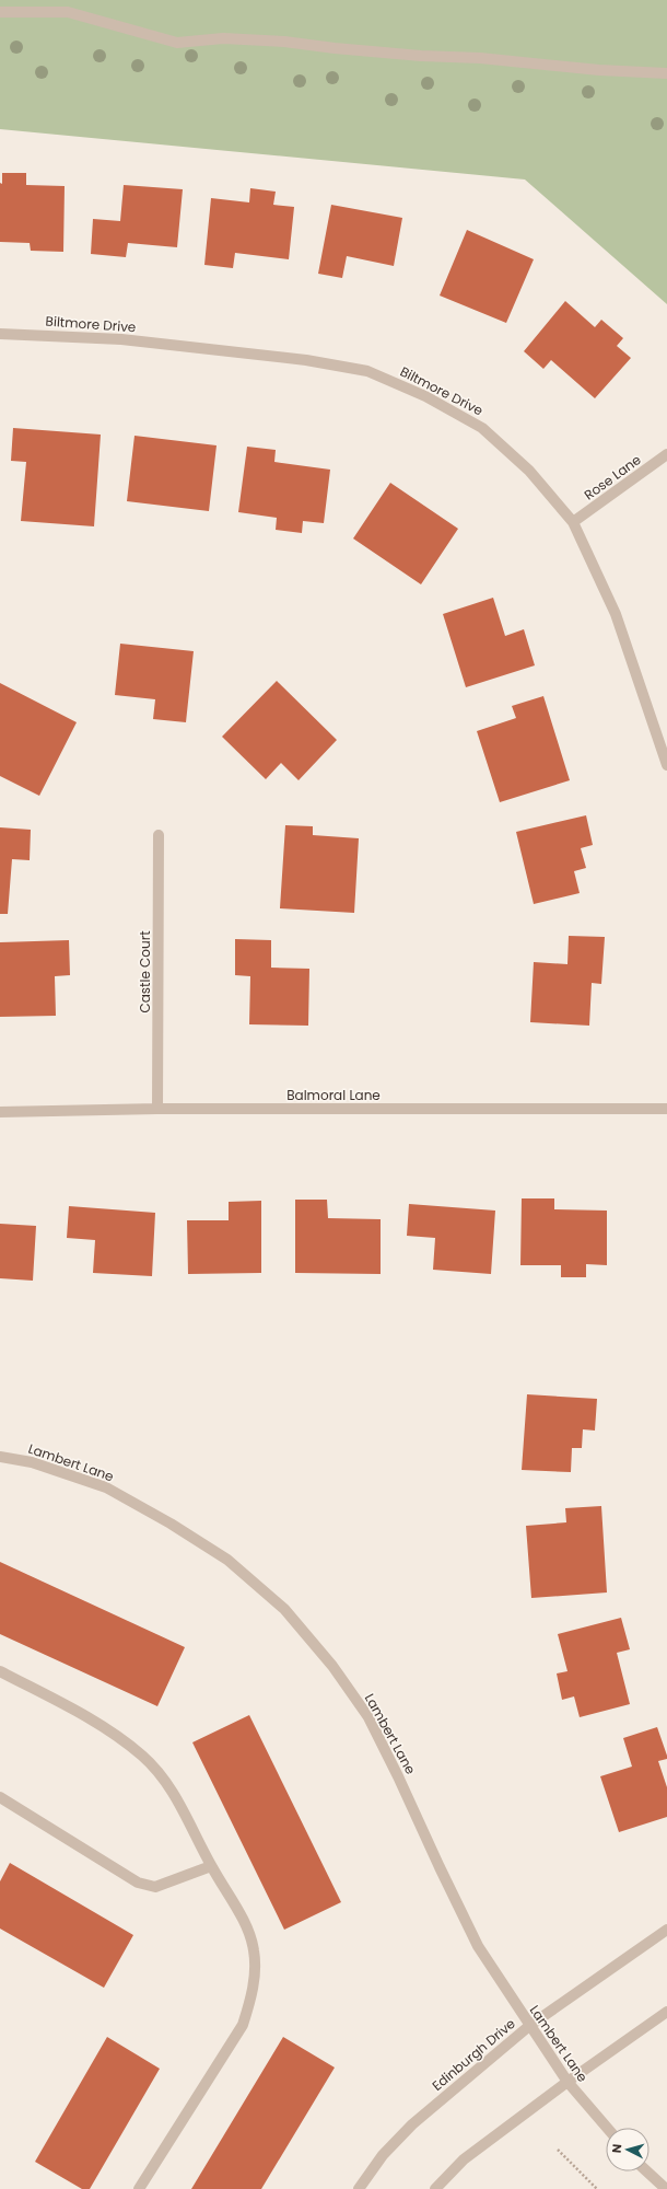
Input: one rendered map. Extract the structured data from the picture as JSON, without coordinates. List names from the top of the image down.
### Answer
{
  "streets": {
    "street": [
      "Biltmore Drive",
      "Rose Lane",
      "Castle Court",
      "Balmoral Lane",
      "Lambert Lane",
      "Edinburgh Drive"
    ]
  },
  "crossings": [
    ["Biltmore Drive", "Rose Lane"],
    ["Castle Court", "Balmoral Lane"],
    ["Lambert Lane", "Edinburgh Drive"]
  ],
  "north": "left"
}
